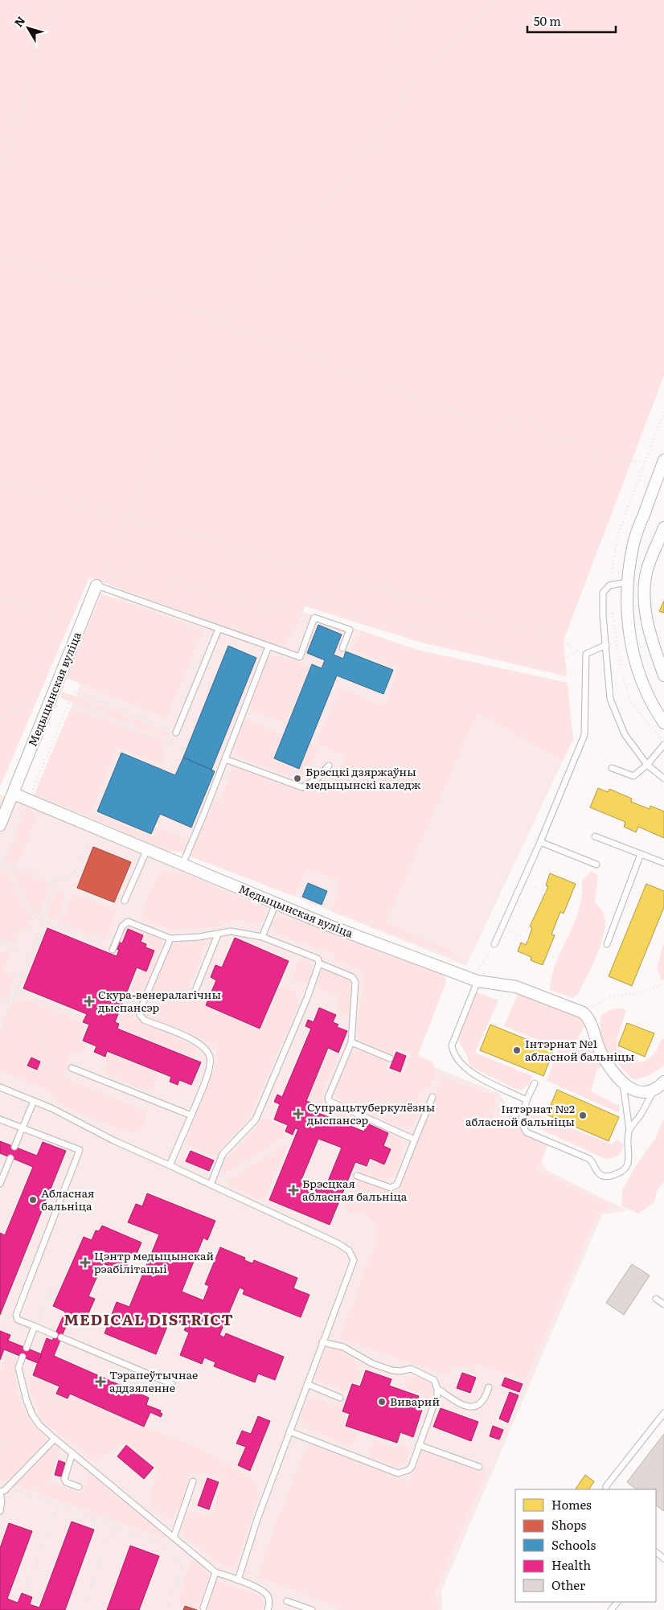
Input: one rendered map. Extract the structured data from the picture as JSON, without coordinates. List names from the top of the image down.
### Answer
{
  "streets": {
    "street": ["Медыцынская вуліца"]
  },
  "districts": ["MEDICAL DISTRICT"],
  "places": {
    "other": [
      "Брэсцкі дзяржаўны медыцынскі каледж",
      "Інтэрнат №1 абласной бальніцы",
      "Інтэрнат №2 абласной бальніцы",
      "Абласная бальніца",
      "Виварий"
    ],
    "health": [
      "Скура-венералагічны дыспансэр",
      "Супрацьтуберкулёзны дыспансэр",
      "Брэсцкая абласная бальніца",
      "Цэнтр медыцынскай рэабілітацыі",
      "Тэрапеўтычнае аддзяленне"
    ]
  },
  "legend": [
    "Homes",
    "Shops",
    "Schools",
    "Health",
    "Other"
  ],
  "scale_bar": "50 m",
  "north": "top left"
}
